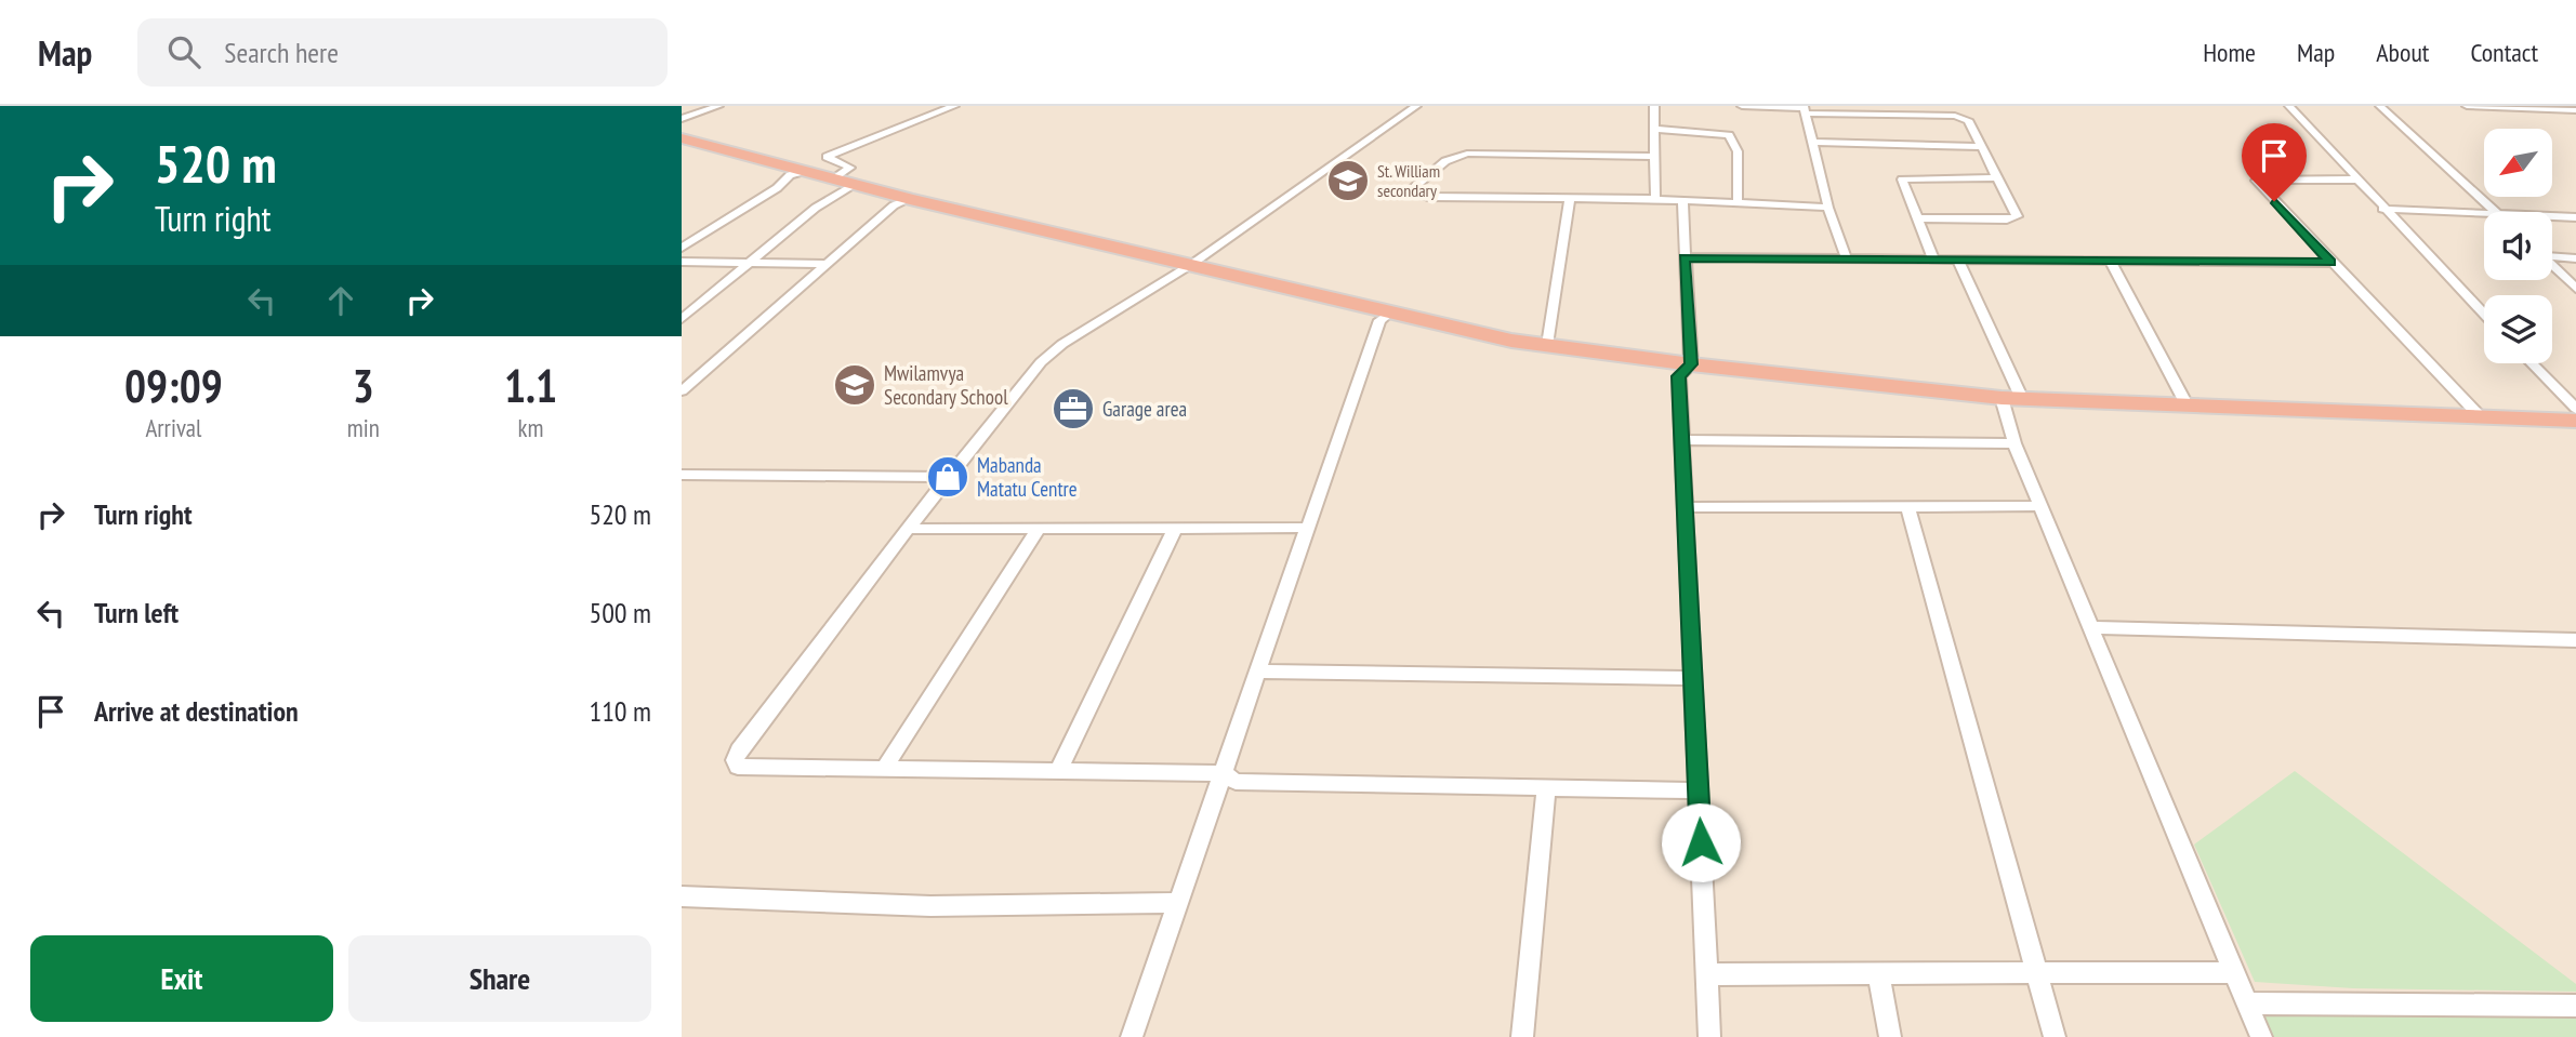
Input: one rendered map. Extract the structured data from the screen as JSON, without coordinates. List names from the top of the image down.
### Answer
{
  "places": {
    "school or university": ["St. William secondary", "Mwilamvya Secondary School"],
    "office": ["Garage area"],
    "shop": ["Mabanda Matatu Centre"]
  },
  "north": "bottom left",
  "page": {
    "header": "Map",
    "search": "Search here",
    "nav": [
      "Home",
      "Map",
      "About",
      "Contact"
    ],
    "turn": ["520 m", "Turn right"],
    "eta": [
      "09:09",
      "Arrival",
      "3",
      "min",
      "1.1",
      "km"
    ],
    "list": [
      {
        "name": "Turn right",
        "value": "520 m"
      },
      {
        "name": "Turn left",
        "value": "500 m"
      },
      {
        "name": "Arrive at destination",
        "value": "110 m"
      }
    ],
    "buttons": ["Exit", "Share"]
  }
}
